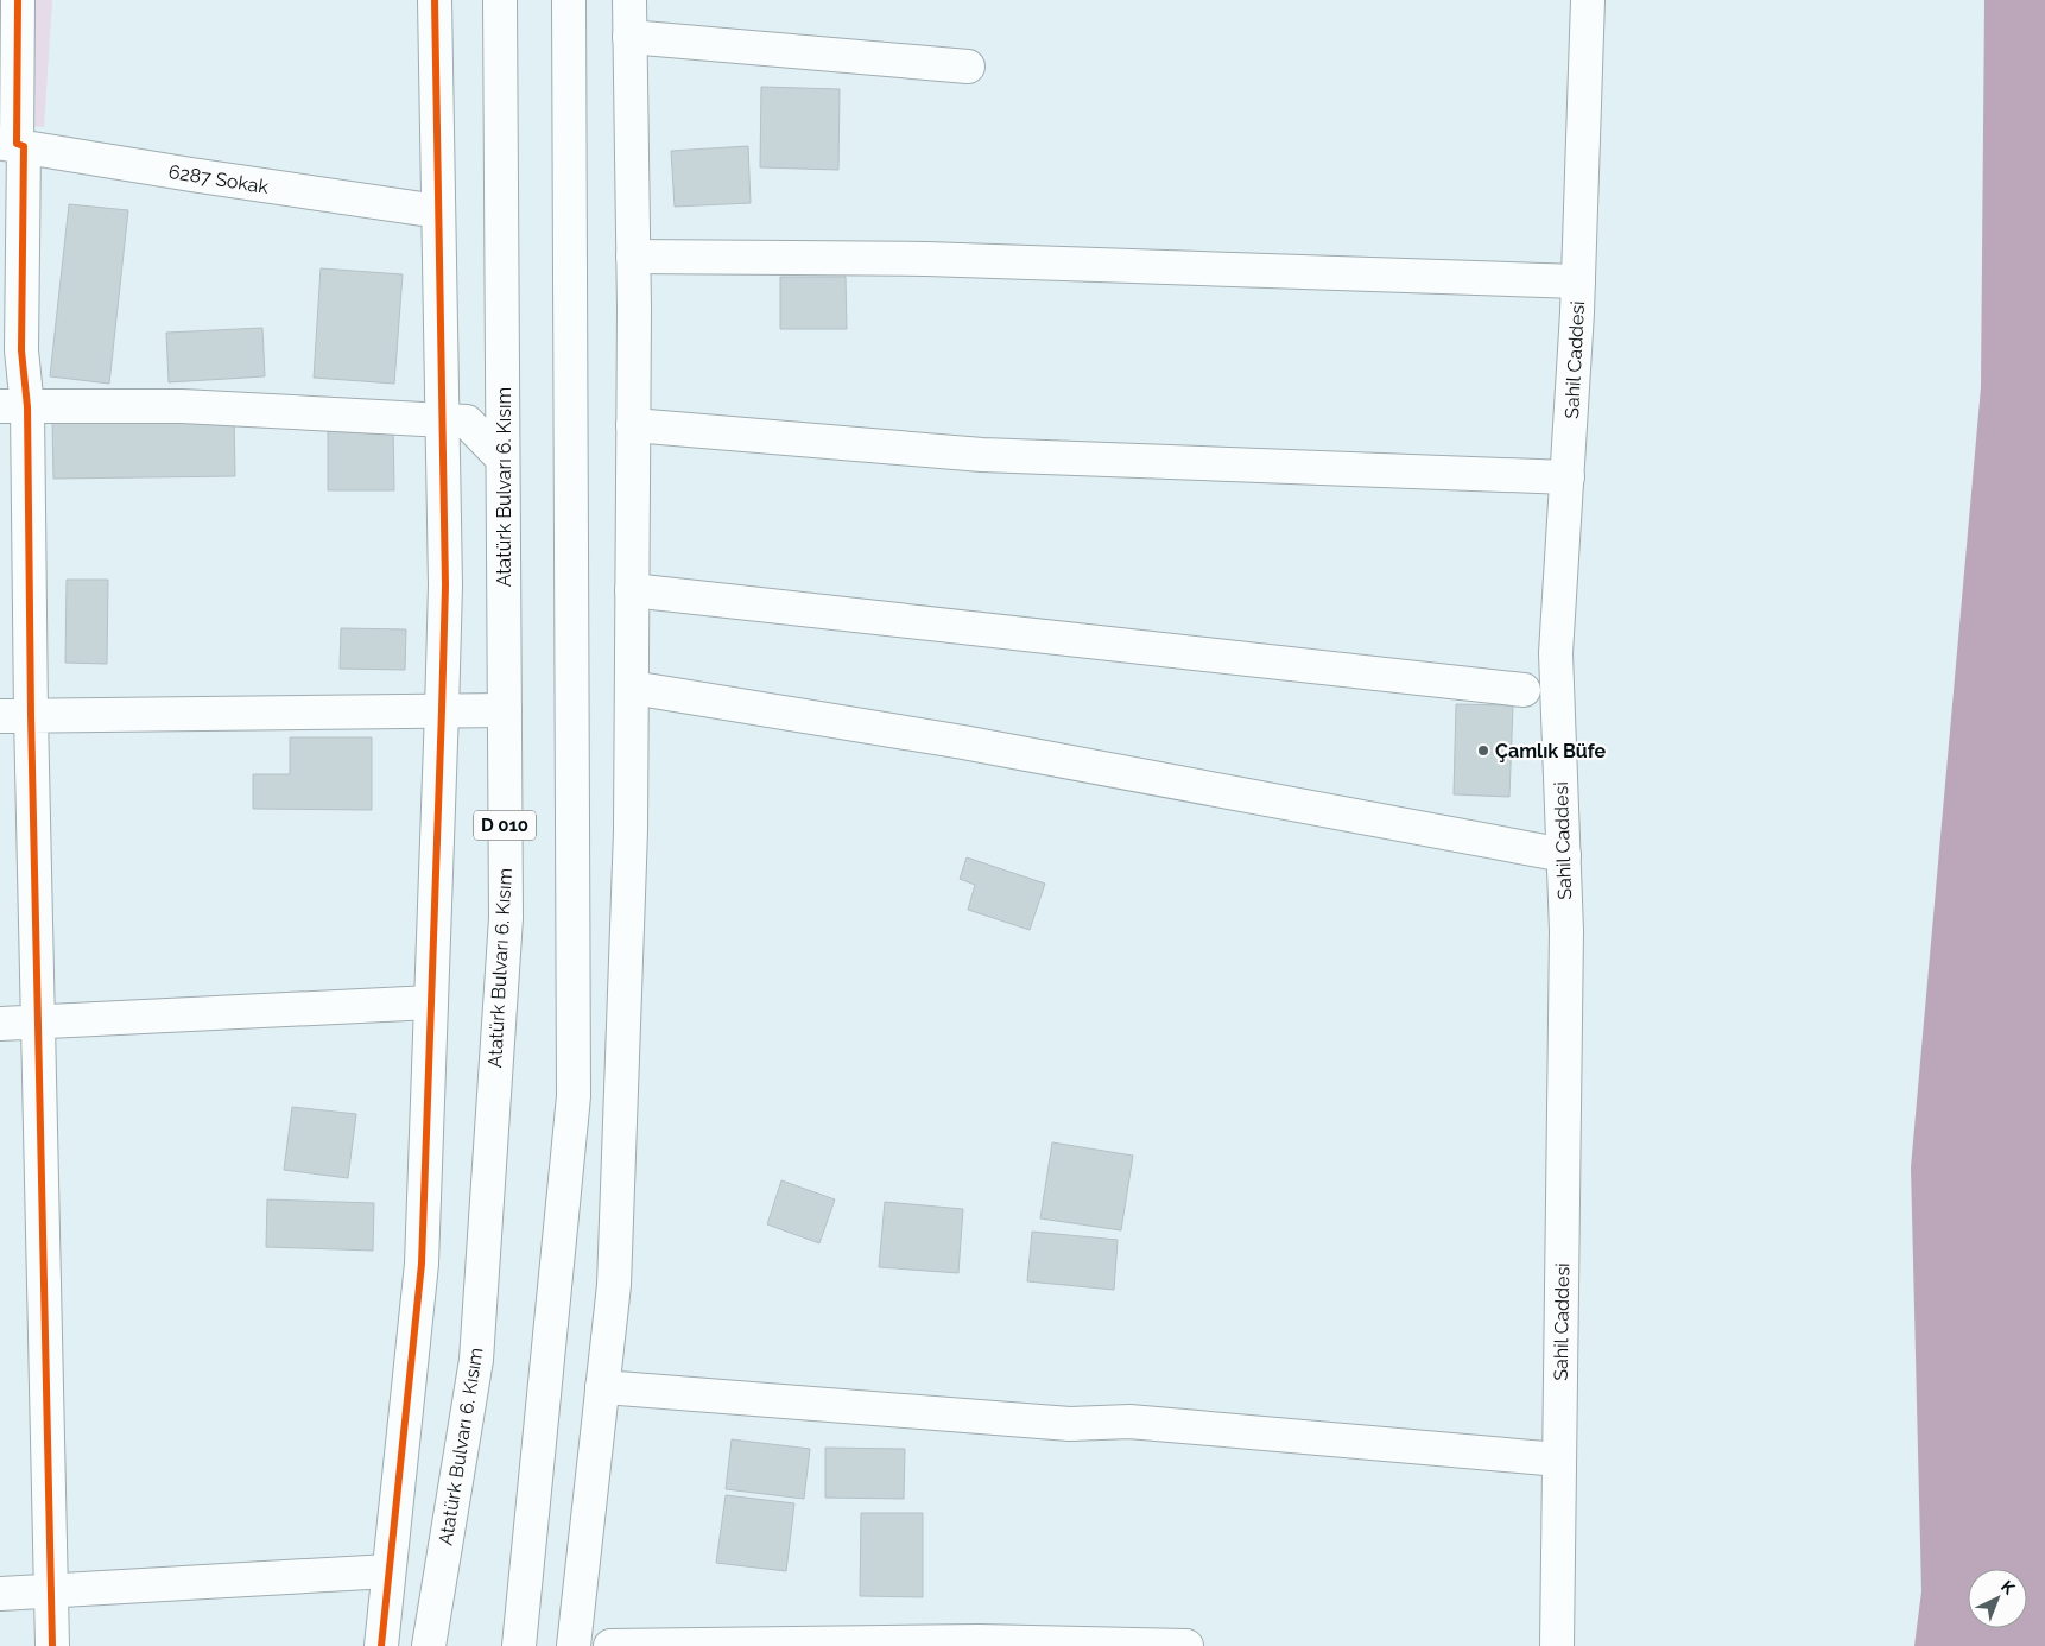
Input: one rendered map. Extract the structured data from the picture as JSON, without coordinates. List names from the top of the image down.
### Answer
{
  "streets": {
    "main road": [
      "6287 Sokak",
      "Sahil Caddesi",
      "Atatürk Bulvarı 6. Kısım",
      "D 010"
    ]
  },
  "places": ["Çamlık Büfe"],
  "north": "top right"
}
